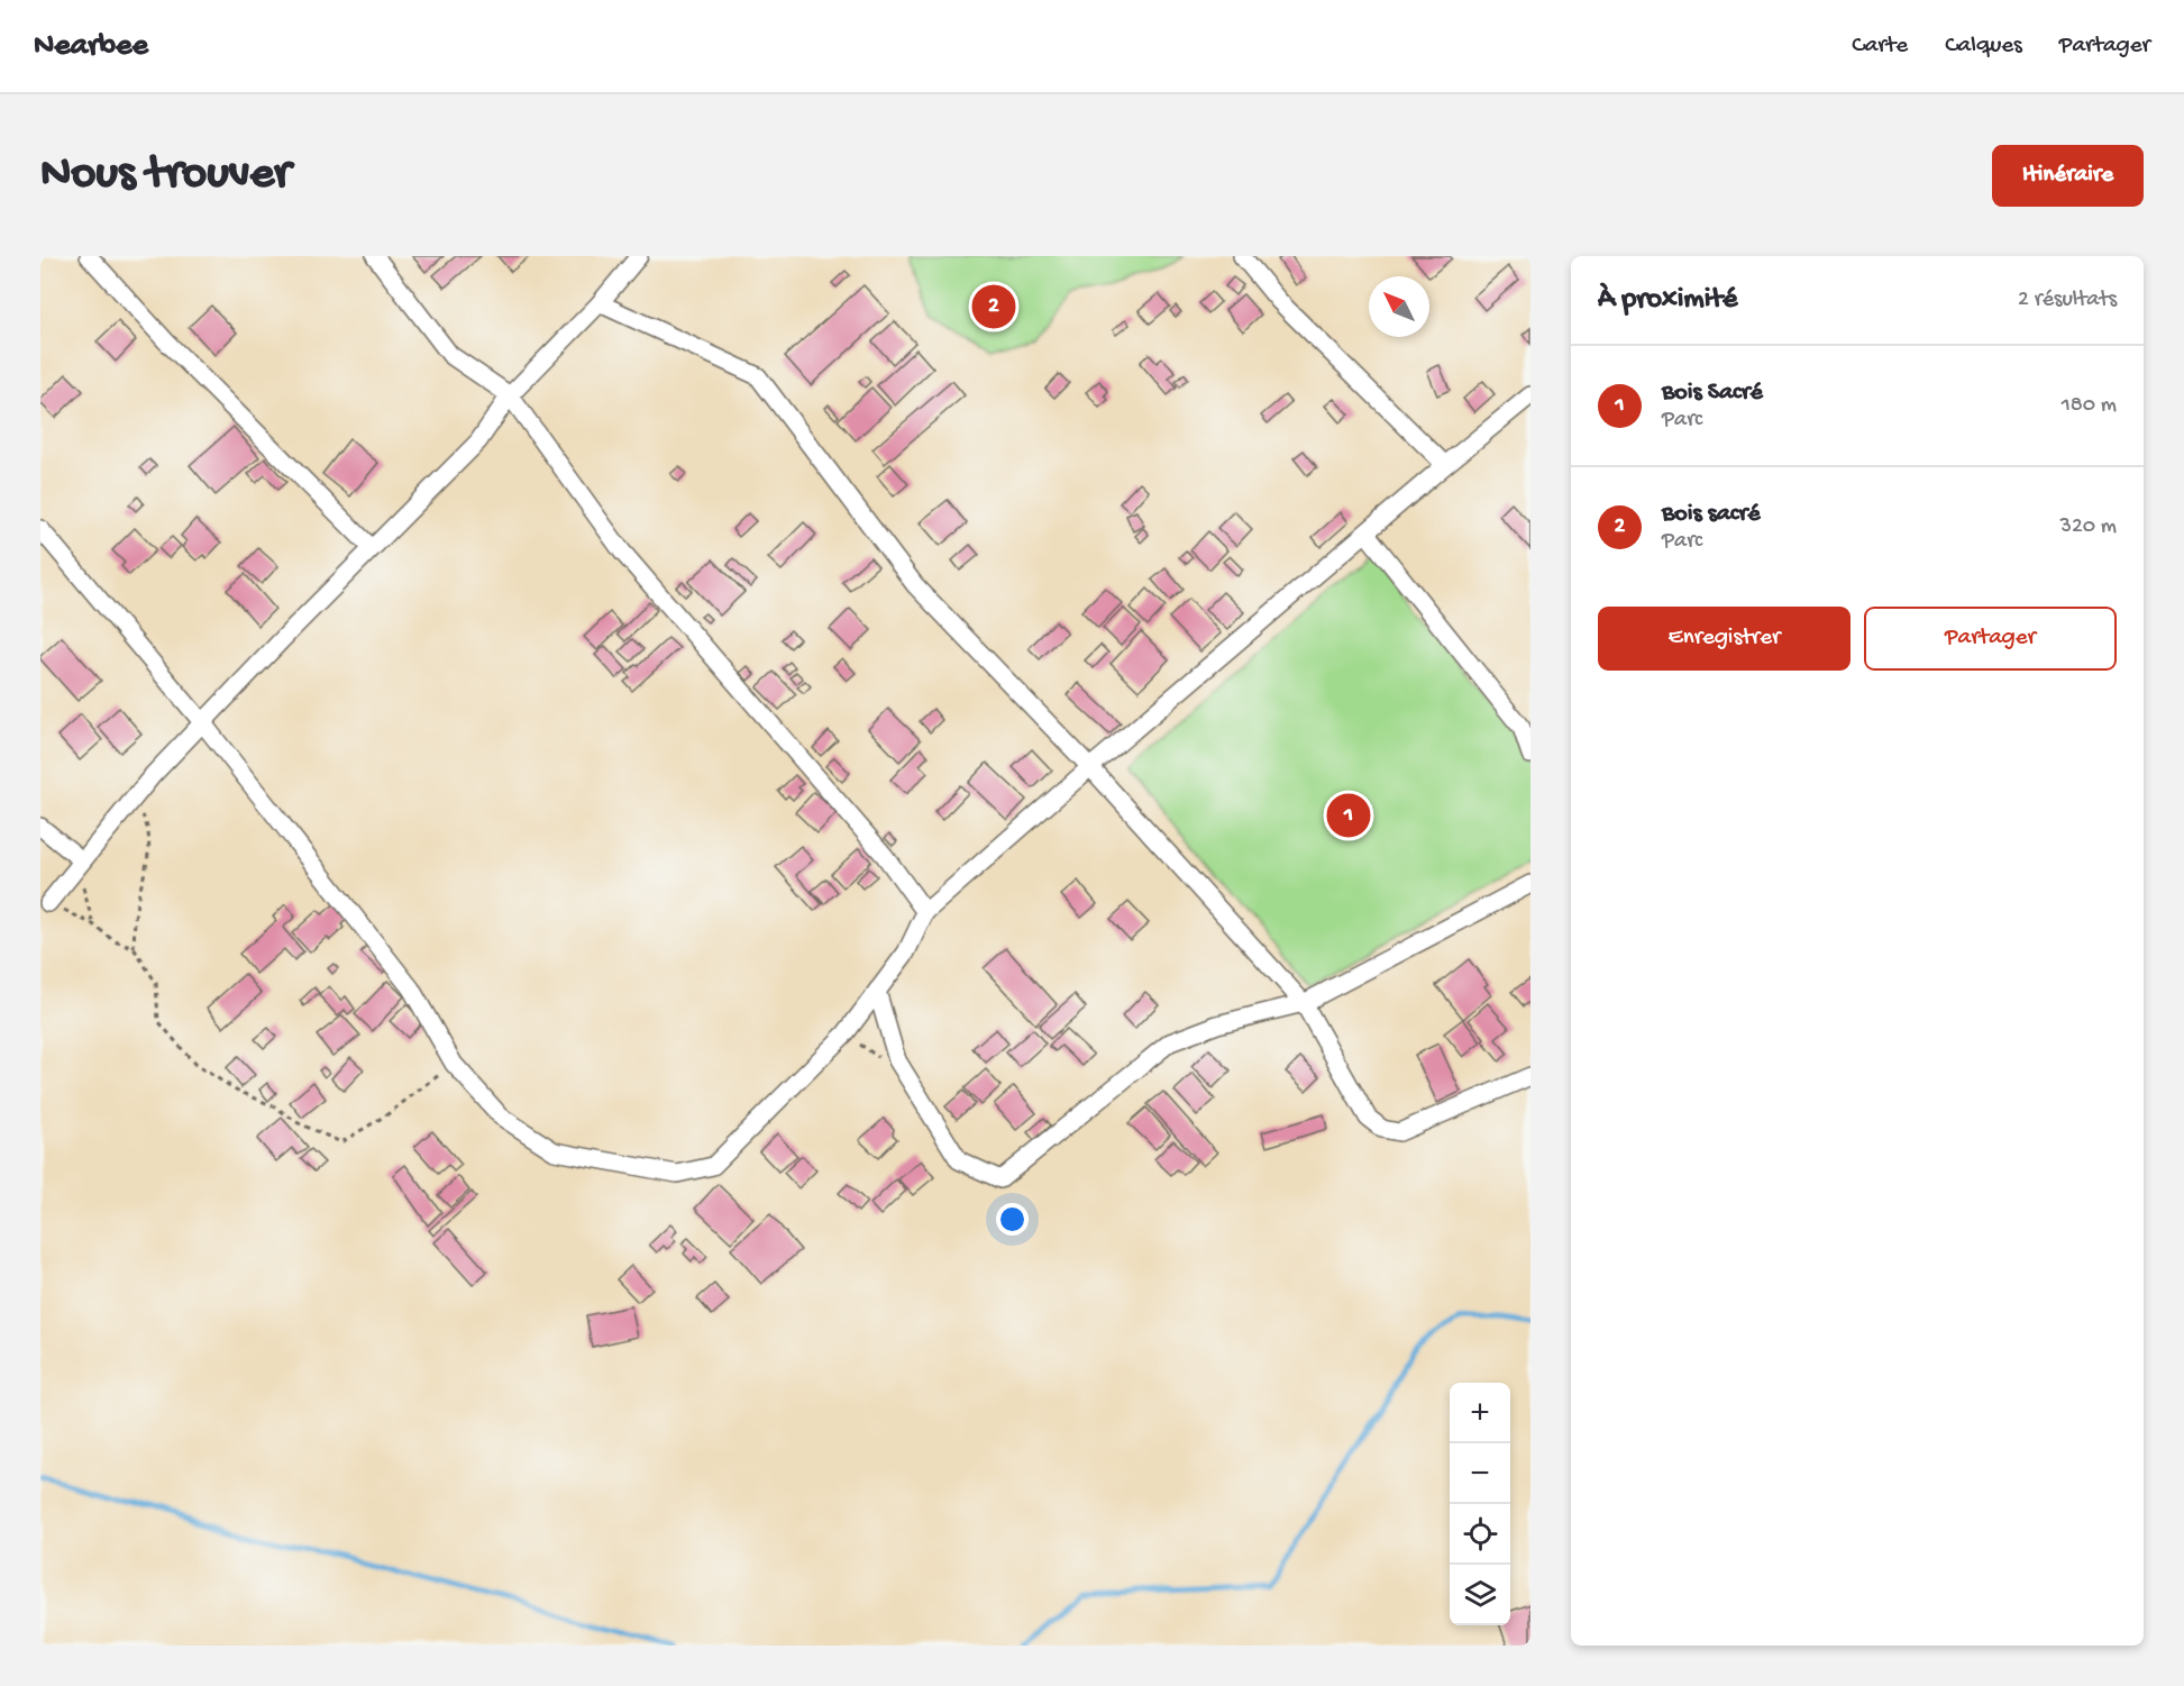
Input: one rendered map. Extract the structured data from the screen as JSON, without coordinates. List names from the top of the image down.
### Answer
{
  "north": "top left",
  "page": {
    "header": "Nearbee",
    "nav": ["Carte", "Calques", "Partager"],
    "buttons": [
      "Itinéraire",
      ["Enregistrer", "Partager"]
    ],
    "title": "Nous trouver",
    "heading": ["À proximité", "2 résultats"],
    "pins": ["2", "1"],
    "list": [
      {
        "mark": "1",
        "name": "Bois Sacré",
        "note": "Parc",
        "value": "180 m"
      },
      {
        "mark": "2",
        "name": "Bois sacré",
        "note": "Parc",
        "value": "320 m"
      }
    ],
    "map_buttons": ["+", "−"]
  }
}
